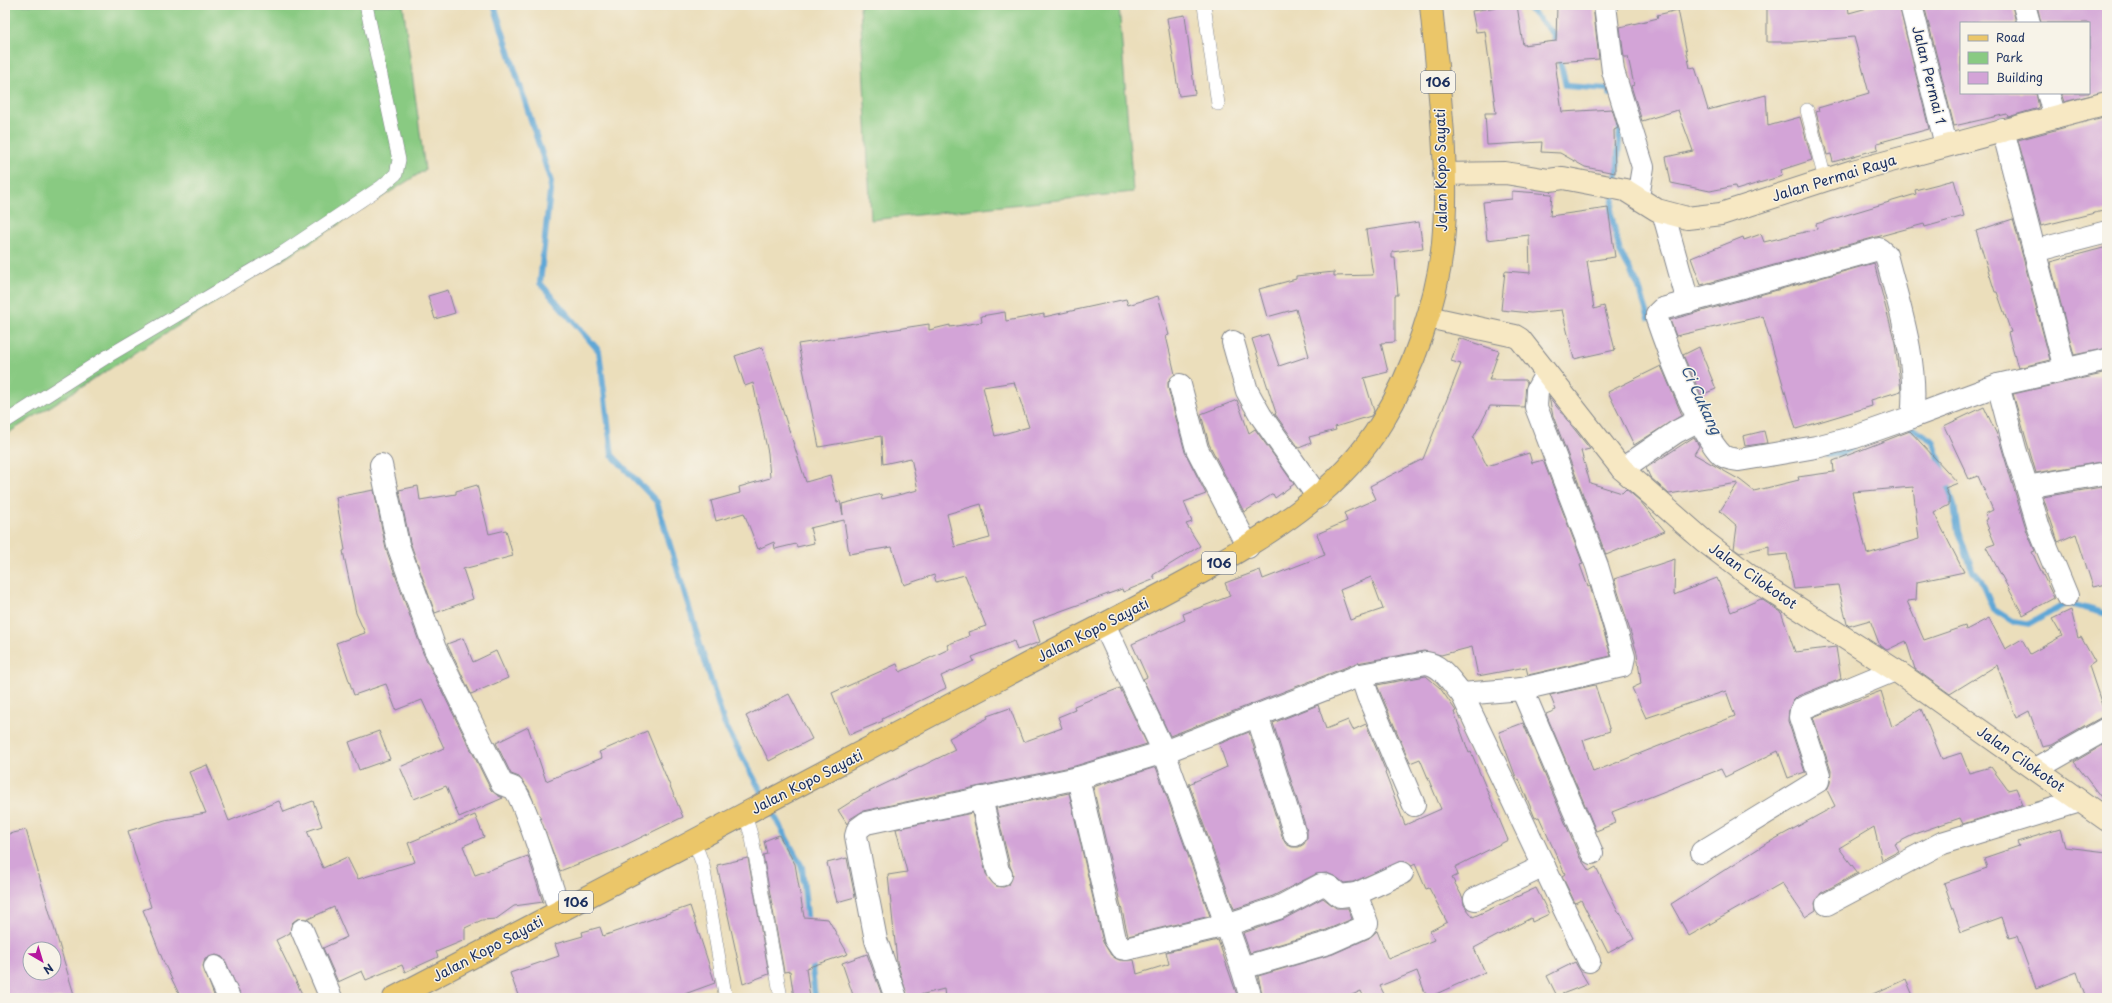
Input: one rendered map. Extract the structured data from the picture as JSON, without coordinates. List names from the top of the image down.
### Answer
{
  "streets": {
    "main road": ["106", "Jalan Kopo Sayati"],
    "street": ["Jalan Permai 1", "Jalan Permai Raya", "Jalan Cilokotot"]
  },
  "crossings": [
    ["Jalan Permai 1", "Jalan Permai Raya"],
    ["Jalan Kopo Sayati", "Jalan Permai Raya"],
    ["Jalan Kopo Sayati", "Jalan Cilokotot"]
  ],
  "water": ["Ci Cukang"],
  "legend": ["Road", "Park", "Building"],
  "north": "bottom right"
}
